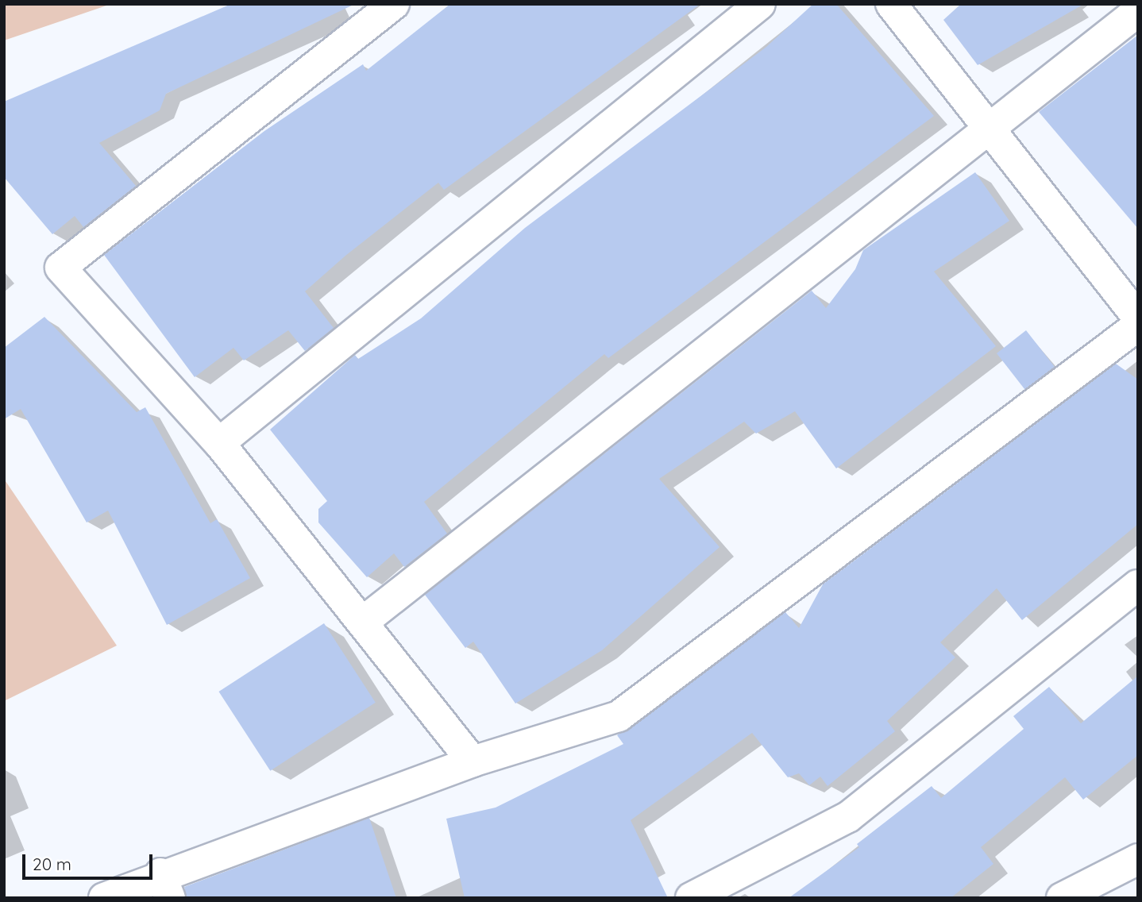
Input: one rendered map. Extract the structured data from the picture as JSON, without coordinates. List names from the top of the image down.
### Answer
{
  "scale_bar": "20 m"
}
